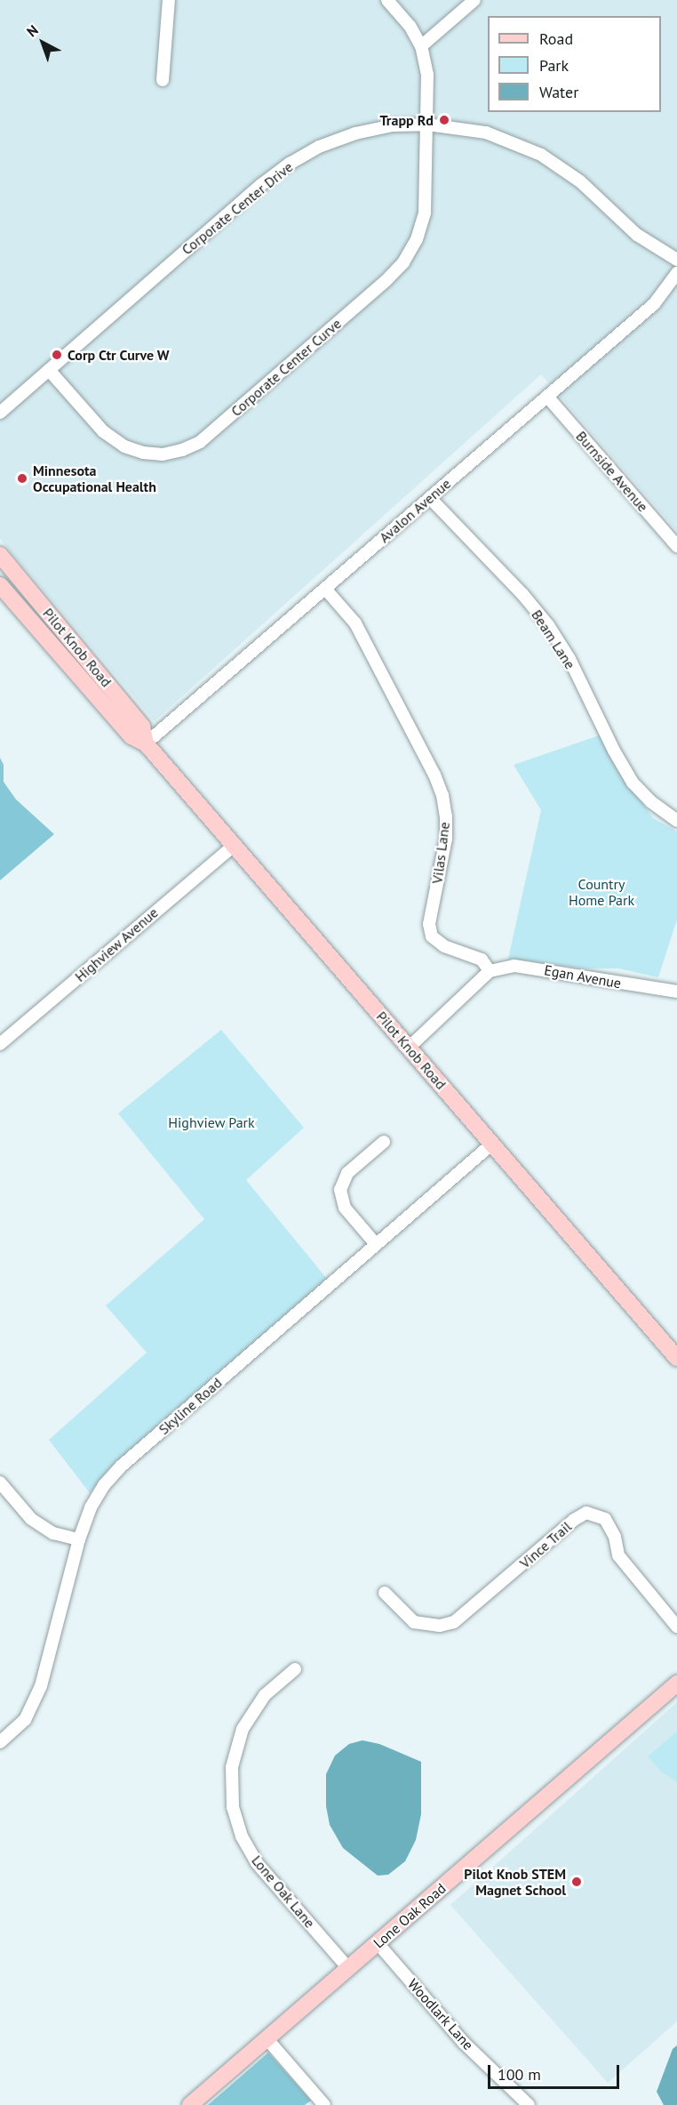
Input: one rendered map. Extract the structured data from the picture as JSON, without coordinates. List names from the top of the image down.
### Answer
{
  "streets": {
    "main road": ["Pilot Knob Road", "Lone Oak Road"],
    "street": [
      "Corporate Center Drive",
      "Corporate Center Curve",
      "Burnside Avenue",
      "Avalon Avenue",
      "Beam Lane",
      "Vilas Lane",
      "Highview Avenue",
      "Egan Avenue",
      "Skyline Road",
      "Vince Trail",
      "Lone Oak Lane",
      "Woodlark Lane"
    ]
  },
  "crossings": [
    ["Corporate Center Drive", "Corporate Center Curve"],
    ["Burnside Avenue", "Avalon Avenue"],
    ["Avalon Avenue", "Beam Lane"],
    ["Avalon Avenue", "Pilot Knob Road"],
    ["Avalon Avenue", "Vilas Lane"],
    ["Pilot Knob Road", "Highview Avenue"],
    ["Pilot Knob Road", "Skyline Road"],
    ["Vilas Lane", "Egan Avenue"],
    ["Lone Oak Lane", "Lone Oak Road"],
    ["Lone Oak Road", "Woodlark Lane"]
  ],
  "parks": ["Country Home Park", "Highview Park"],
  "places": [
    "Trapp Rd",
    "Corp Ctr Curve W",
    "Minnesota Occupational Health",
    "Pilot Knob STEM Magnet School"
  ],
  "legend": ["Road", "Park", "Water"],
  "scale_bar": "100 m",
  "north": "top left"
}
